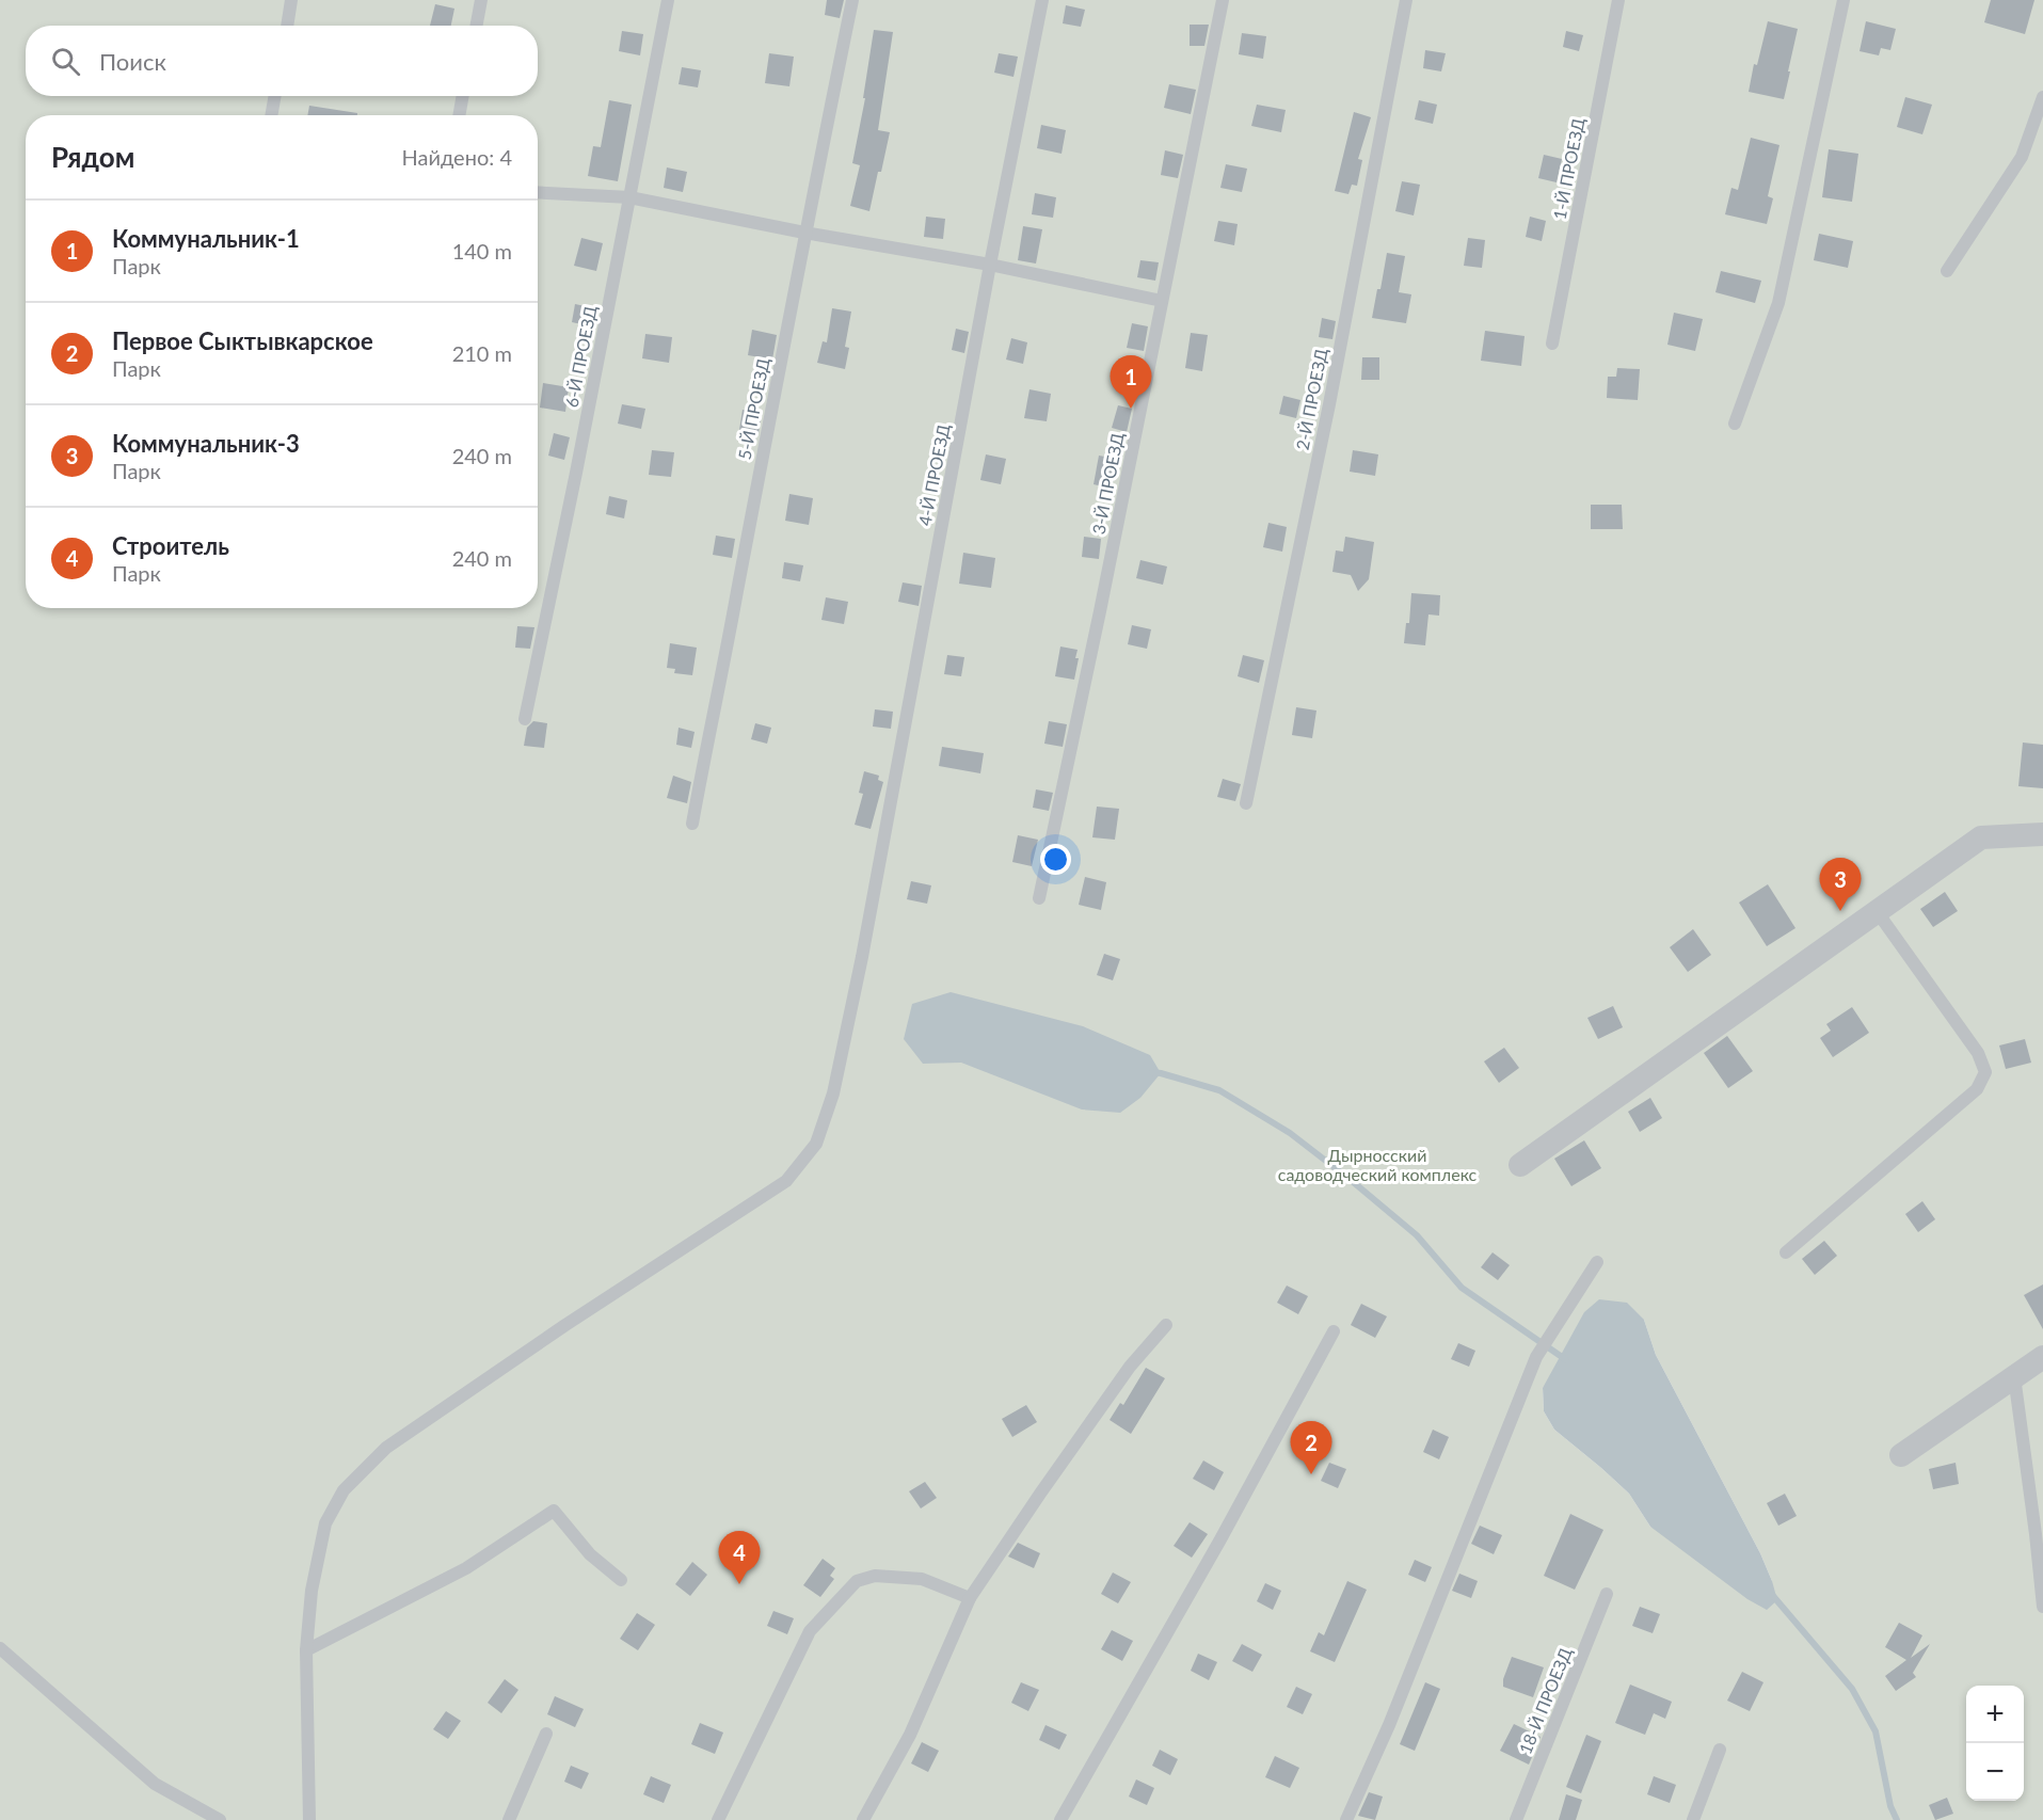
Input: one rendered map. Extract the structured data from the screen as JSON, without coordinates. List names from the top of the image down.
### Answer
{
  "streets": {
    "lane": [
      "1-Й ПРОЕЗД",
      "6-Й ПРОЕЗД",
      "2-Й ПРОЕЗД",
      "5-Й ПРОЕЗД",
      "4-Й ПРОЕЗД",
      "3-Й ПРОЕЗД",
      "18-Й ПРОЕЗД"
    ]
  },
  "parks": ["Дырносский садоводческий комплекс"],
  "page": {
    "search": "Поиск",
    "heading": ["Рядом", "Найдено: 4"],
    "list": [
      {
        "mark": "1",
        "name": "Коммунальник-1",
        "note": "Парк",
        "value": "140 m"
      },
      {
        "mark": "2",
        "name": "Первое Сыктывкарское",
        "note": "Парк",
        "value": "210 m"
      },
      {
        "mark": "3",
        "name": "Коммунальник-3",
        "note": "Парк",
        "value": "240 m"
      },
      {
        "mark": "4",
        "name": "Строитель",
        "note": "Парк",
        "value": "240 m"
      }
    ],
    "pins": [
      "1",
      "3",
      "2",
      "4"
    ],
    "map_buttons": ["+", "−"]
  }
}
